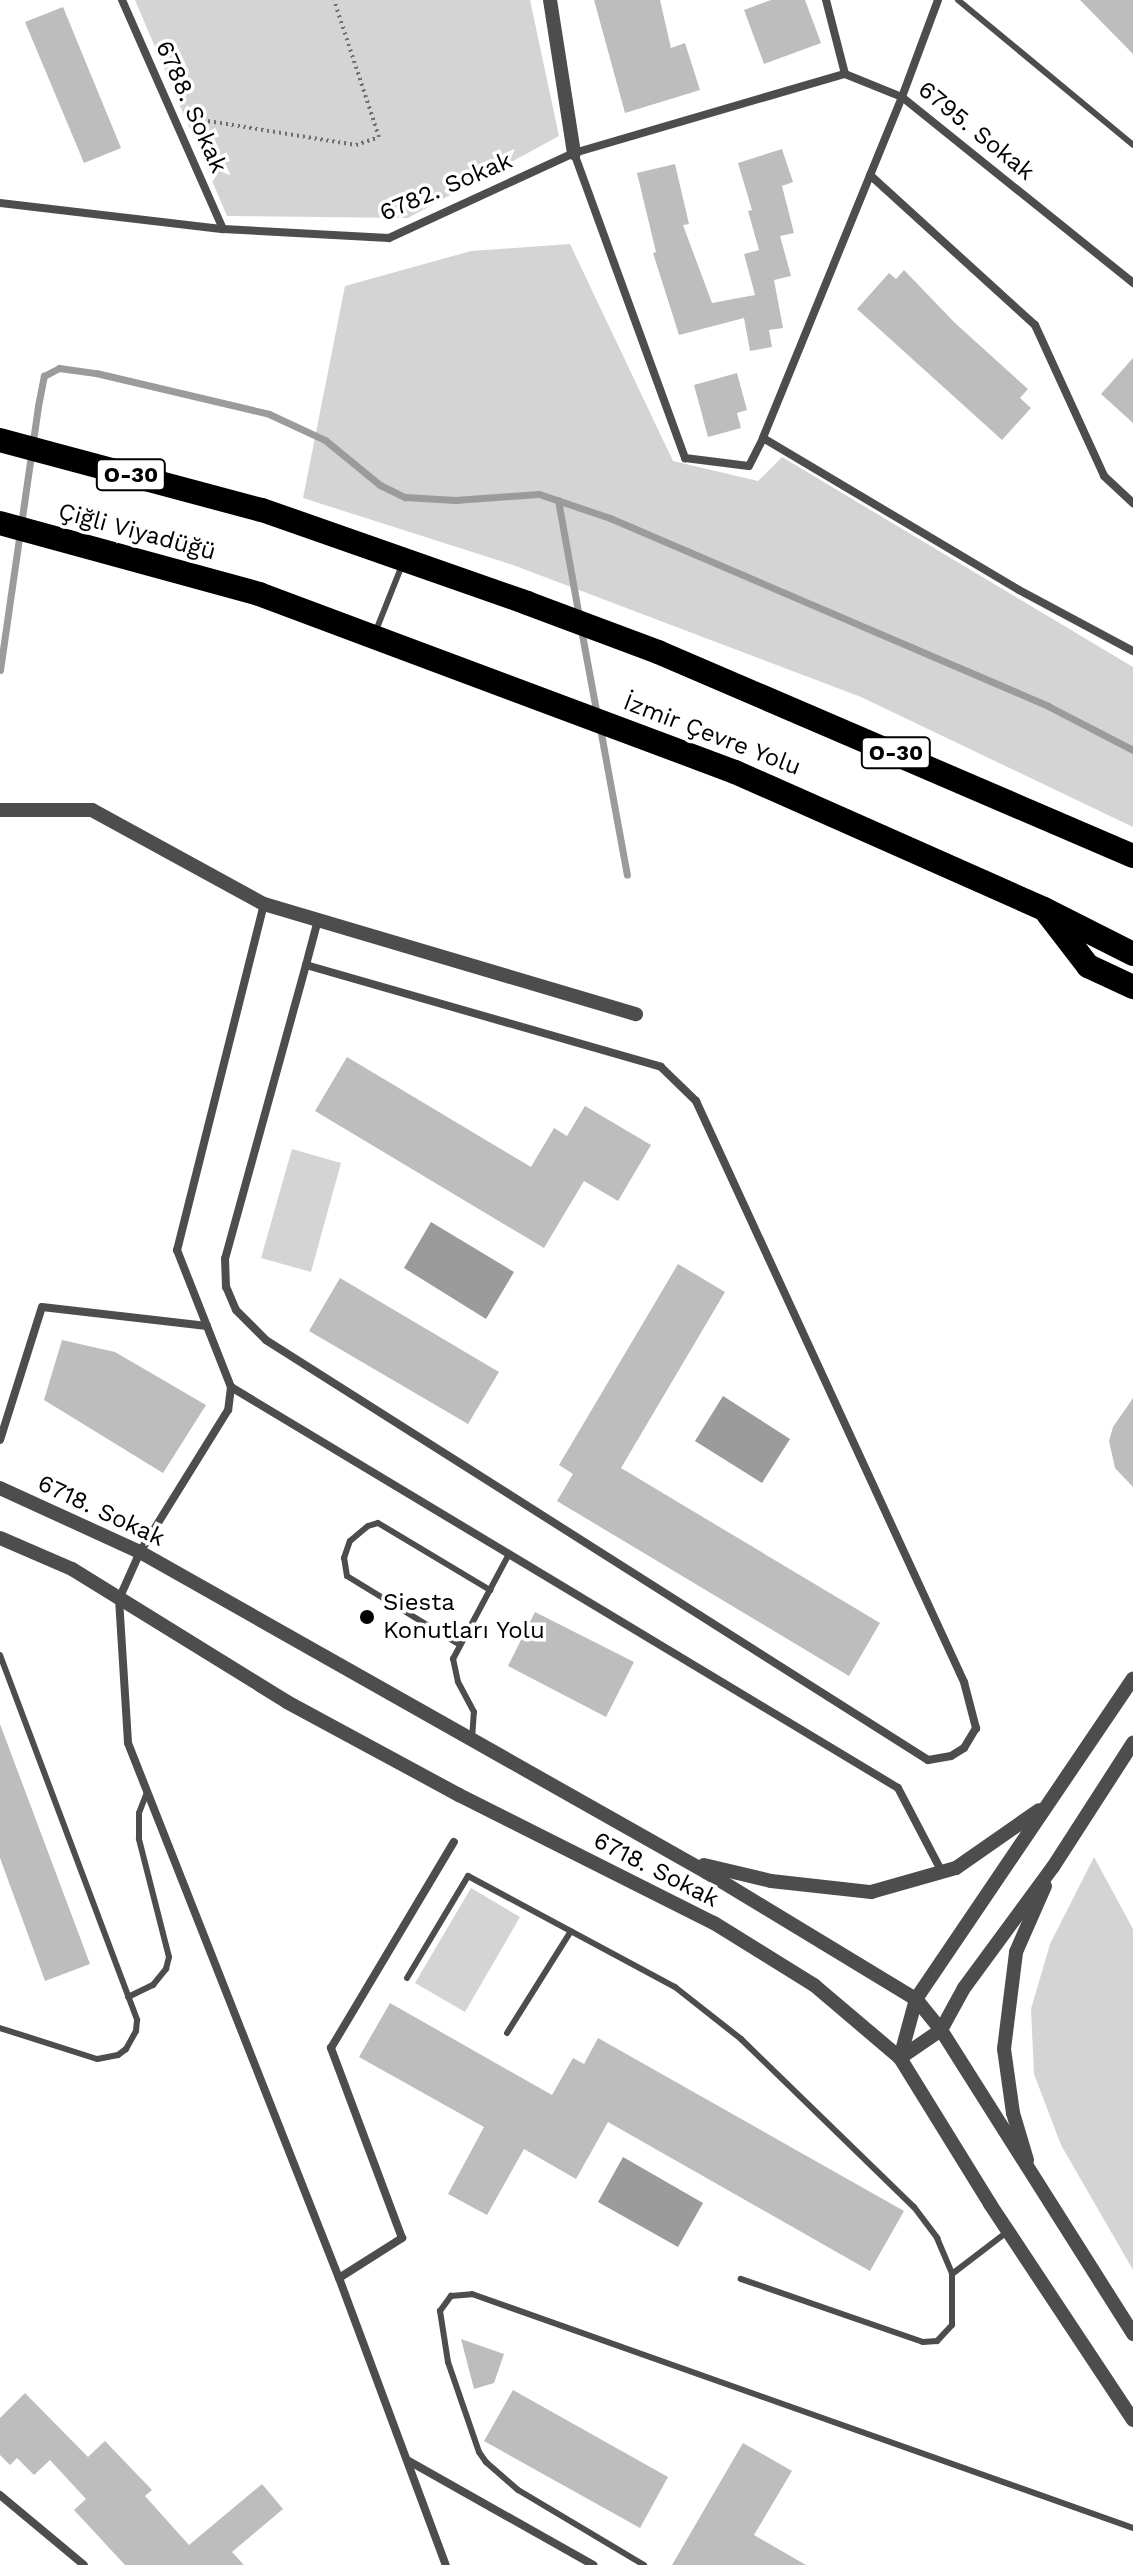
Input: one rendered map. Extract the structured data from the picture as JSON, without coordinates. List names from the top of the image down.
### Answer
{
  "streets": {
    "highway": ["O-30", "Çiğli Viyadüğü", "İzmir Çevre Yolu"],
    "street": [
      "6788. Sokak",
      "6795. Sokak",
      "6782. Sokak",
      "6718. Sokak"
    ]
  },
  "crossings": [
    ["6788. Sokak", "6782. Sokak"],
    ["6795. Sokak", "6782. Sokak"],
    ["Çiğli Viyadüğü", "İzmir Çevre Yolu"]
  ],
  "places": ["Siesta Konutları Yolu"]
}
